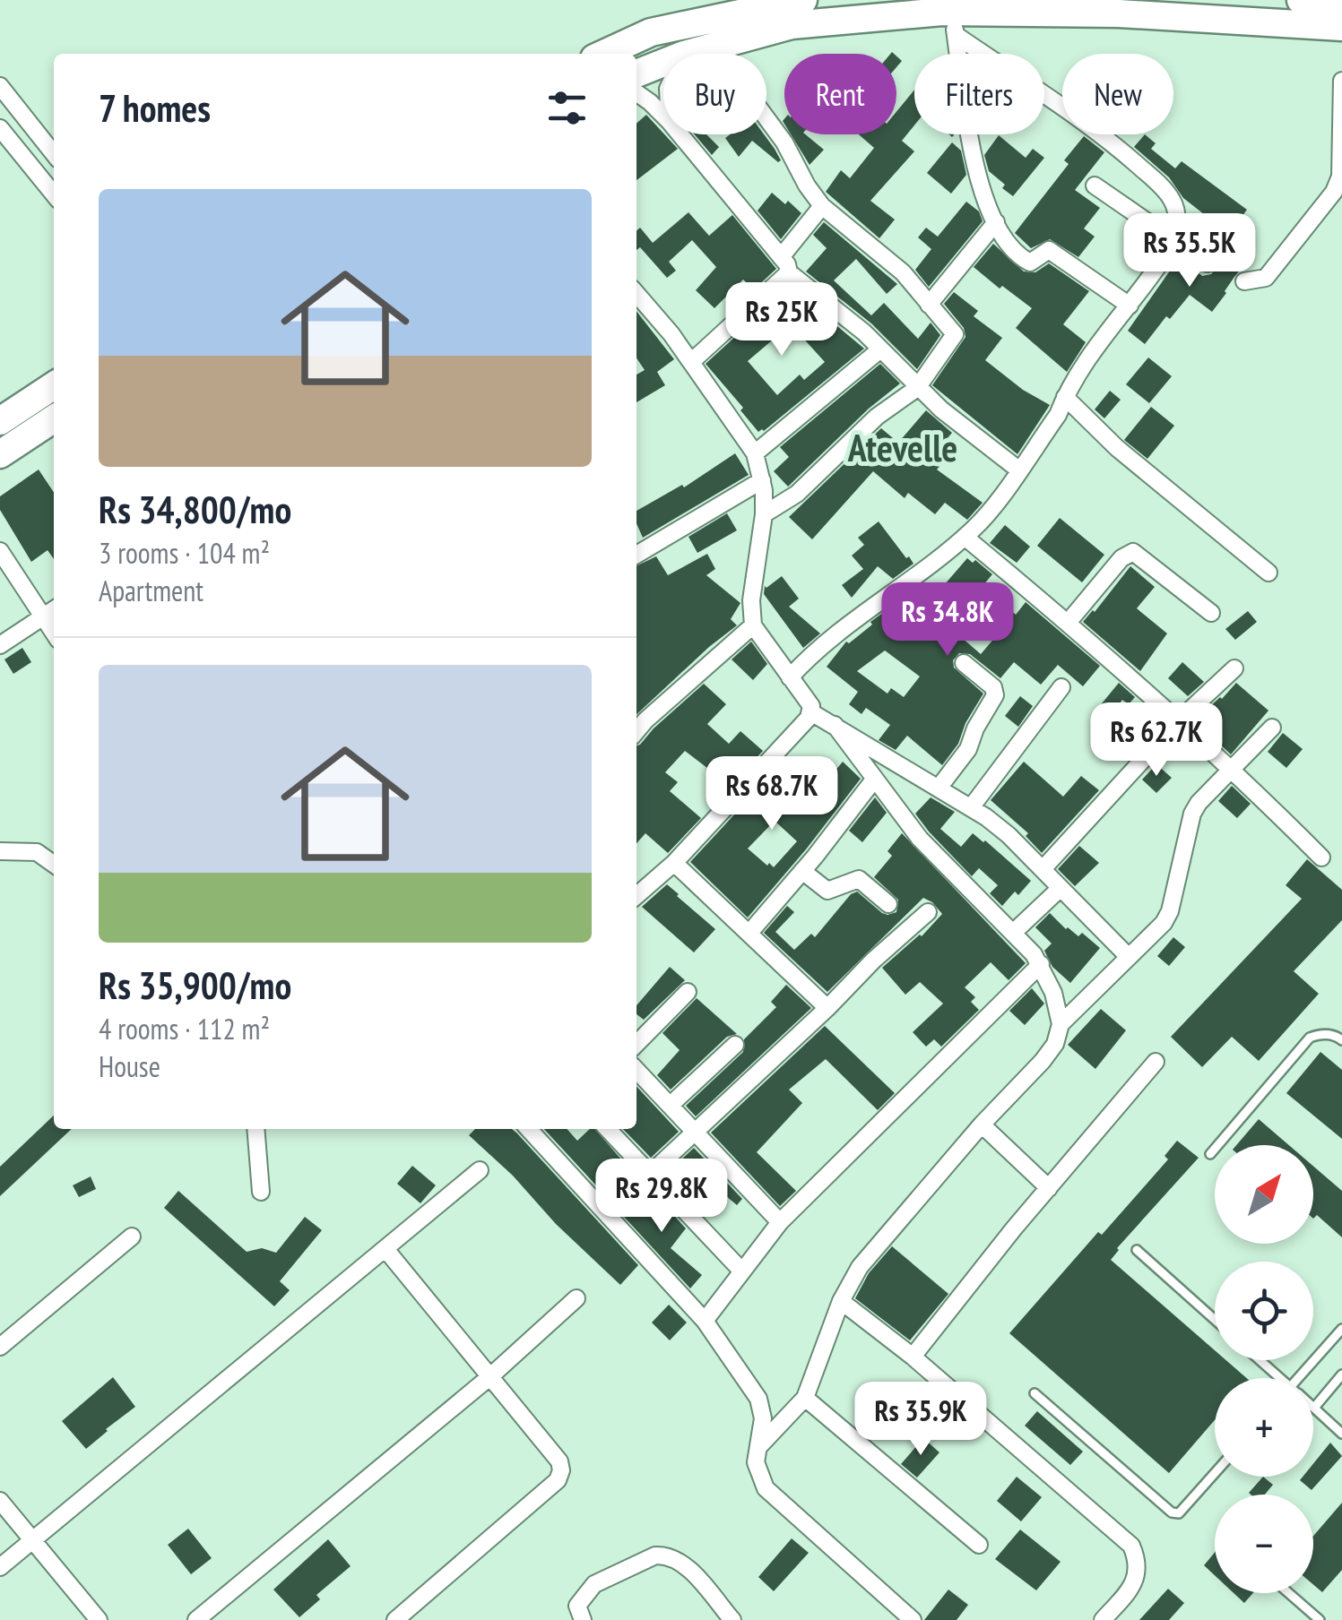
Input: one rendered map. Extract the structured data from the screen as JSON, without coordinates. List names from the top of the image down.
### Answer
{
  "districts": ["Atevelle"],
  "north": "top right",
  "page": {
    "chip": [
      "Buy",
      "Rent",
      "Filters",
      "New"
    ],
    "heading": "7 homes",
    "list": [
      {
        "name": "Rs 34,800/mo",
        "note": "3 rooms · 104 m² · Apartment"
      },
      {
        "name": "Rs 35,900/mo",
        "note": "4 rooms · 112 m² · House"
      }
    ],
    "price": [
      "Rs 35.5K",
      "Rs 25K",
      "Rs 34.8K",
      "Rs 62.7K",
      "Rs 68.7K",
      "Rs 29.8K",
      "Rs 35.9K"
    ],
    "map_buttons": ["+", "−"]
  }
}
